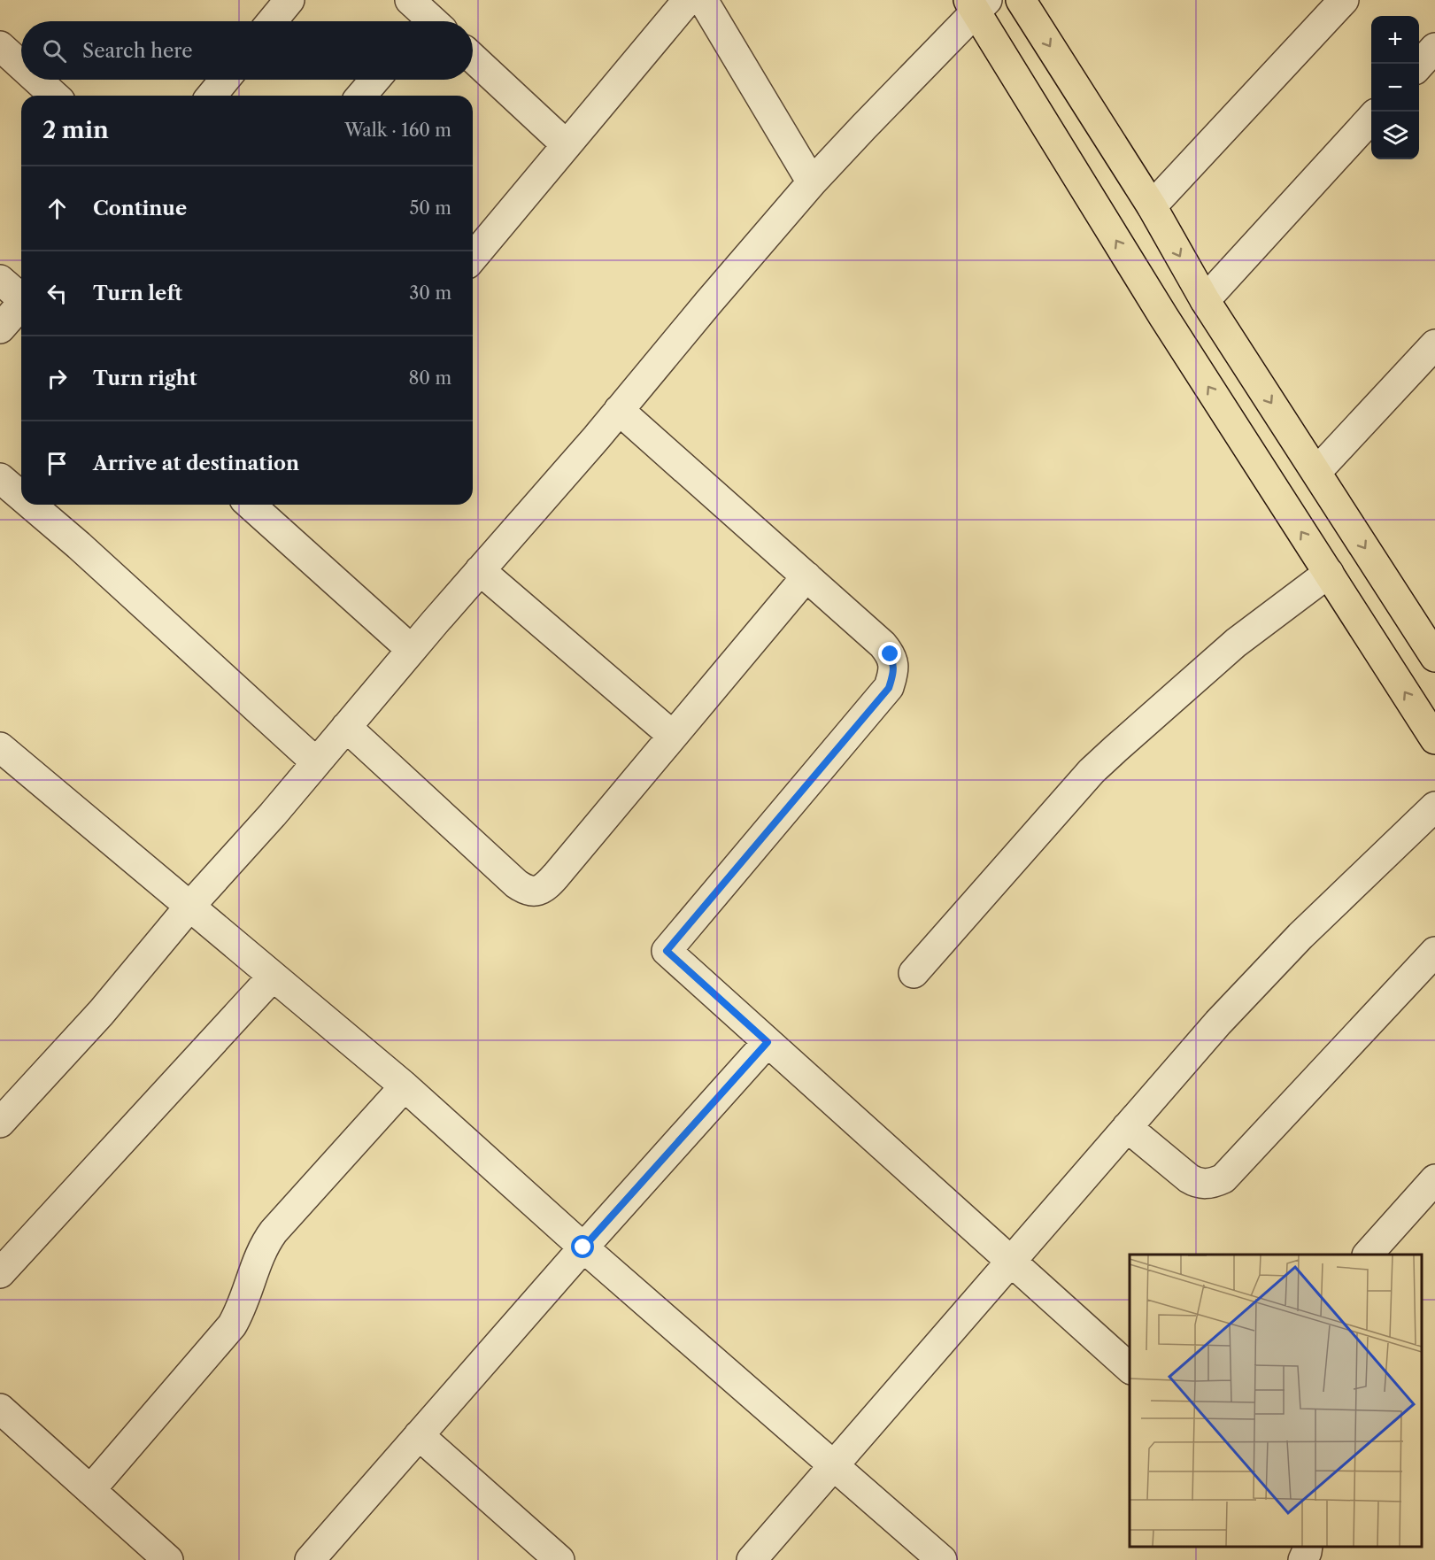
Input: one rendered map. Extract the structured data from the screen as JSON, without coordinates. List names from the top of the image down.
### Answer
{
  "page": {
    "map_buttons": ["+", "−"],
    "search": "Search here",
    "heading": ["2 min", "Walk · 160 m"],
    "list": [
      ["Continue", "50 m"],
      ["Turn left", "30 m"],
      ["Turn right", "80 m"],
      "Arrive at destination"
    ]
  }
}
